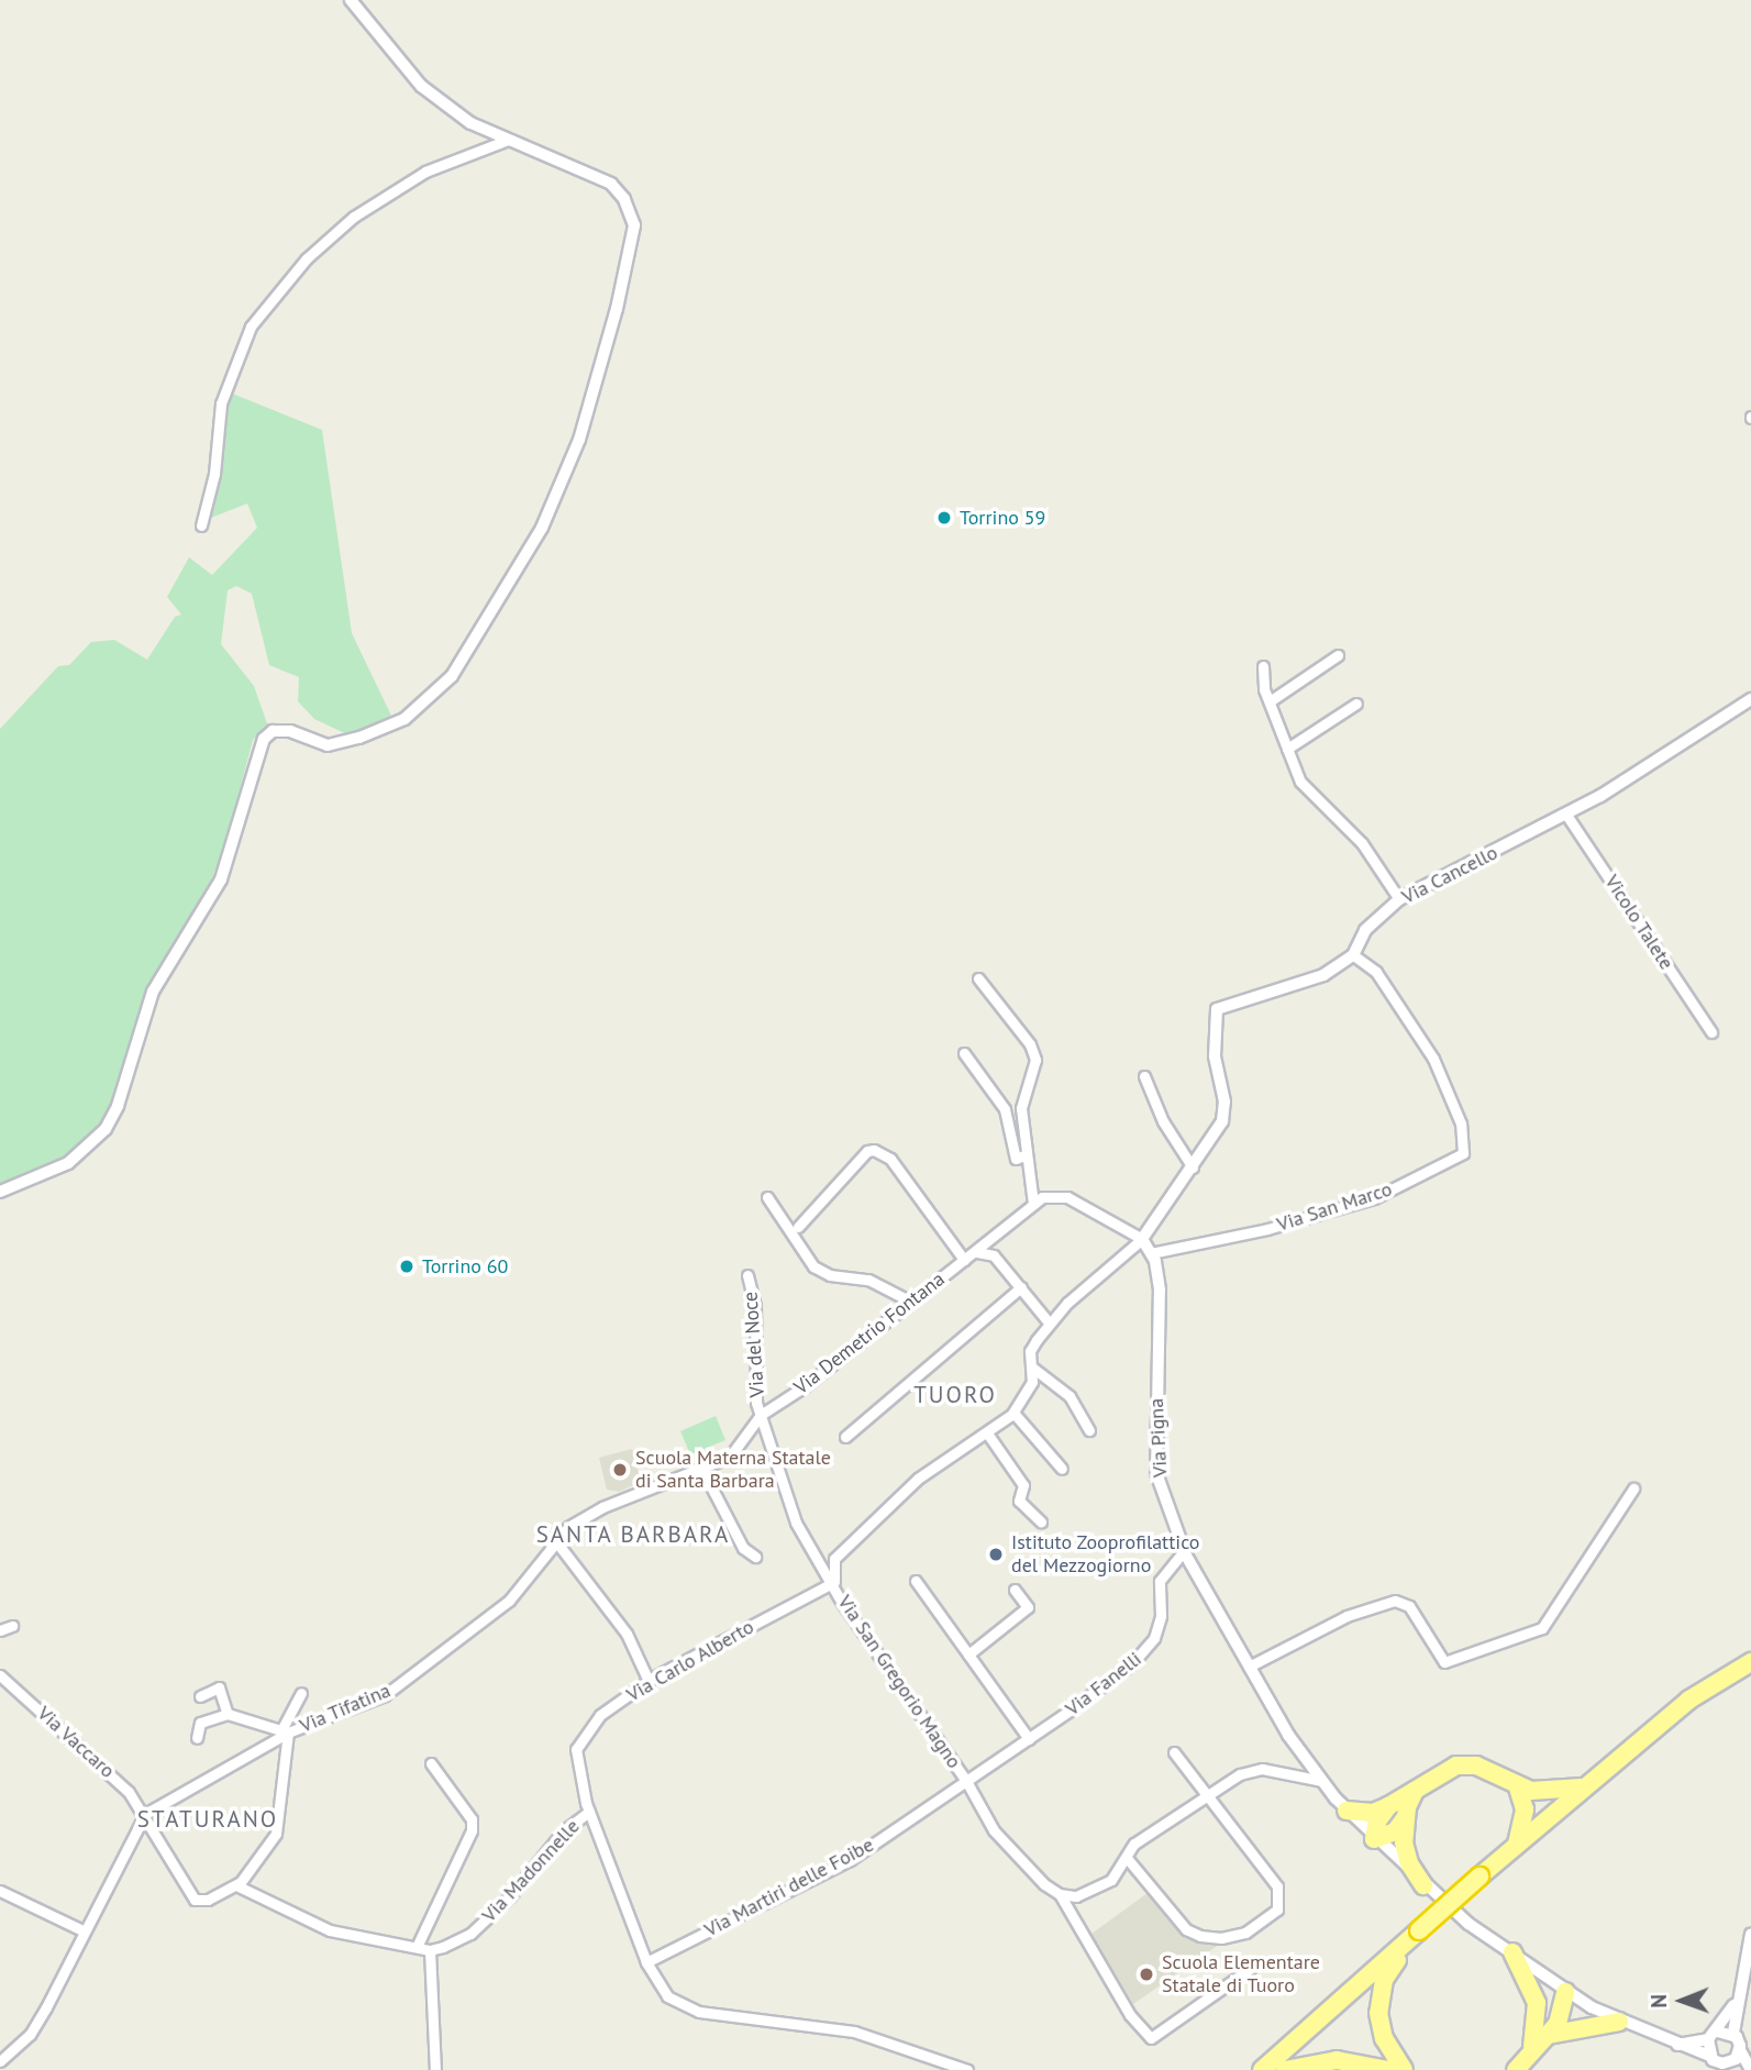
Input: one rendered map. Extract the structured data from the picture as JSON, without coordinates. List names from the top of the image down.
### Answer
{
  "streets": {
    "street": [
      "Via Cancello",
      "Vicolo Talete",
      "Via San Marco",
      "Via Demetrio Fontana",
      "Via del Noce",
      "Via Pigna",
      "Via Carlo Alberto",
      "Via San Gregorio Magno",
      "Via Fanelli",
      "Via Tifatina",
      "Via Vaccaro",
      "Via Madonnelle",
      "Via Martiri delle Foibe"
    ]
  },
  "crossings": [
    ["Via Cancello", "Vicolo Talete"],
    ["Via Cancello", "Via San Marco"],
    ["Via Cancello", "Via Pigna"],
    ["Via San Marco", "Via Pigna"],
    ["Via Demetrio Fontana", "Via del Noce"],
    ["Via Demetrio Fontana", "Via Tifatina"],
    ["Via del Noce", "Via Carlo Alberto"],
    ["Via del Noce", "Via San Gregorio Magno"],
    ["Via del Noce", "Via Tifatina"],
    ["Via Pigna", "Via Fanelli"],
    ["Via Carlo Alberto", "Via San Gregorio Magno"],
    ["Via Carlo Alberto", "Via Madonnelle"],
    ["Via Carlo Alberto", "Via Martiri delle Foibe"],
    ["Via San Gregorio Magno", "Via Fanelli"],
    ["Via San Gregorio Magno", "Via Martiri delle Foibe"],
    ["Via Fanelli", "Via Martiri delle Foibe"],
    ["Via Tifatina", "Via Vaccaro"]
  ],
  "districts": ["TUORO", "SANTA BARBARA", "STATURANO"],
  "places": [
    "Torrino 59",
    "Torrino 60",
    "Scuola Materna Statale di Santa Barbara",
    "Istituto Zooprofilattico del Mezzogiorno",
    "Scuola Elementare Statale di Tuoro"
  ],
  "north": "left"
}
